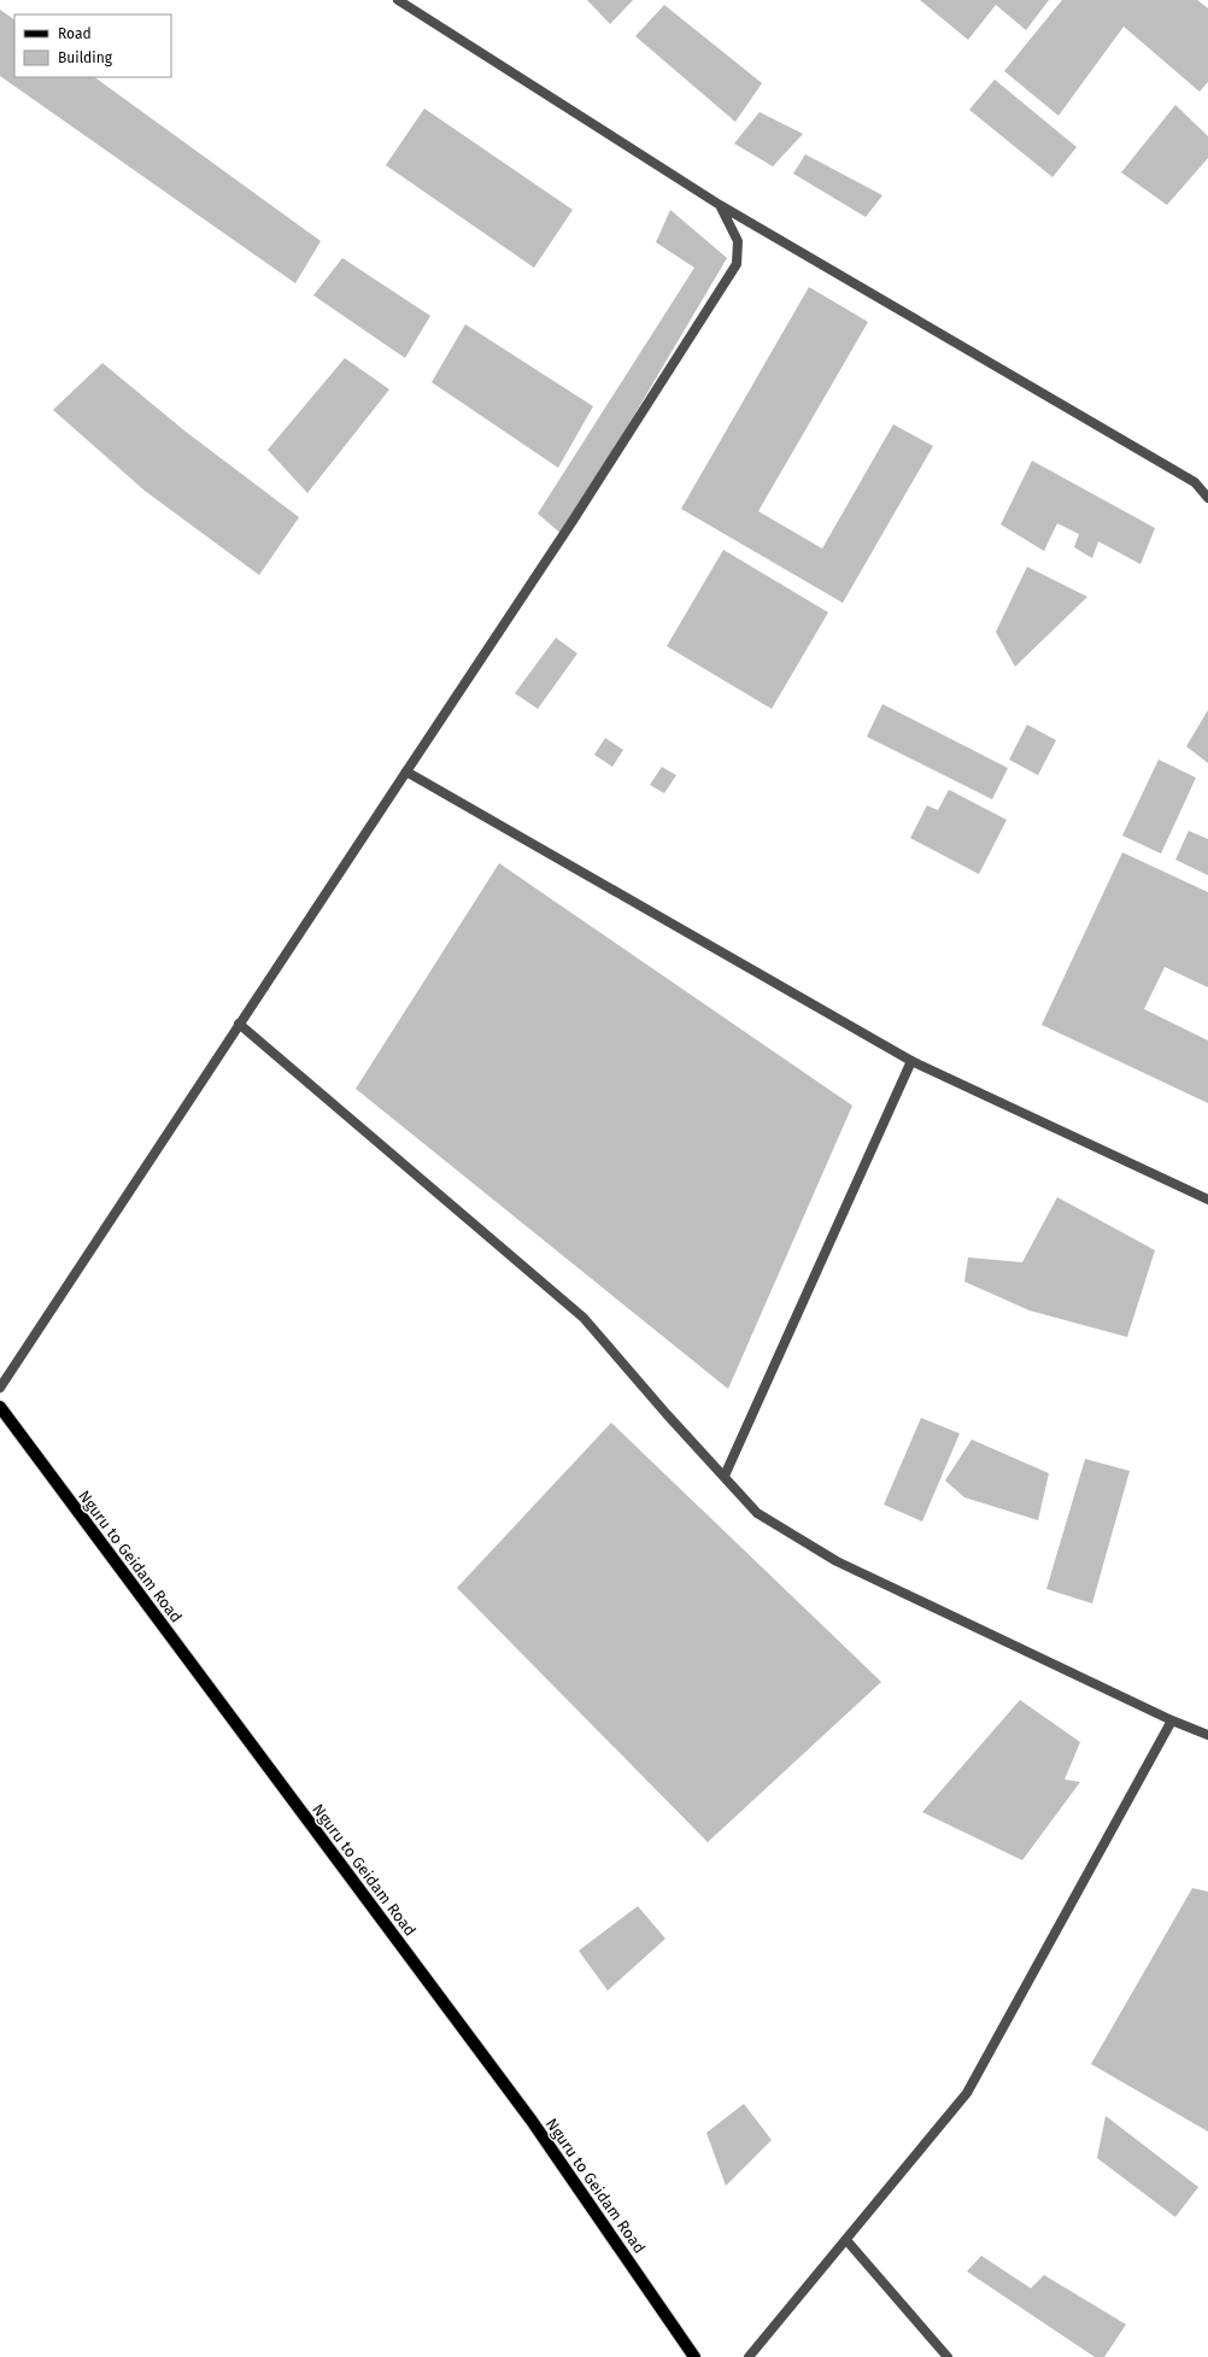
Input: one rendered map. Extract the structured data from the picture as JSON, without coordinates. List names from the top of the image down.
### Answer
{
  "streets": {
    "main road": ["Nguru to Geidam Road"]
  },
  "legend": ["Road", "Building"]
}
